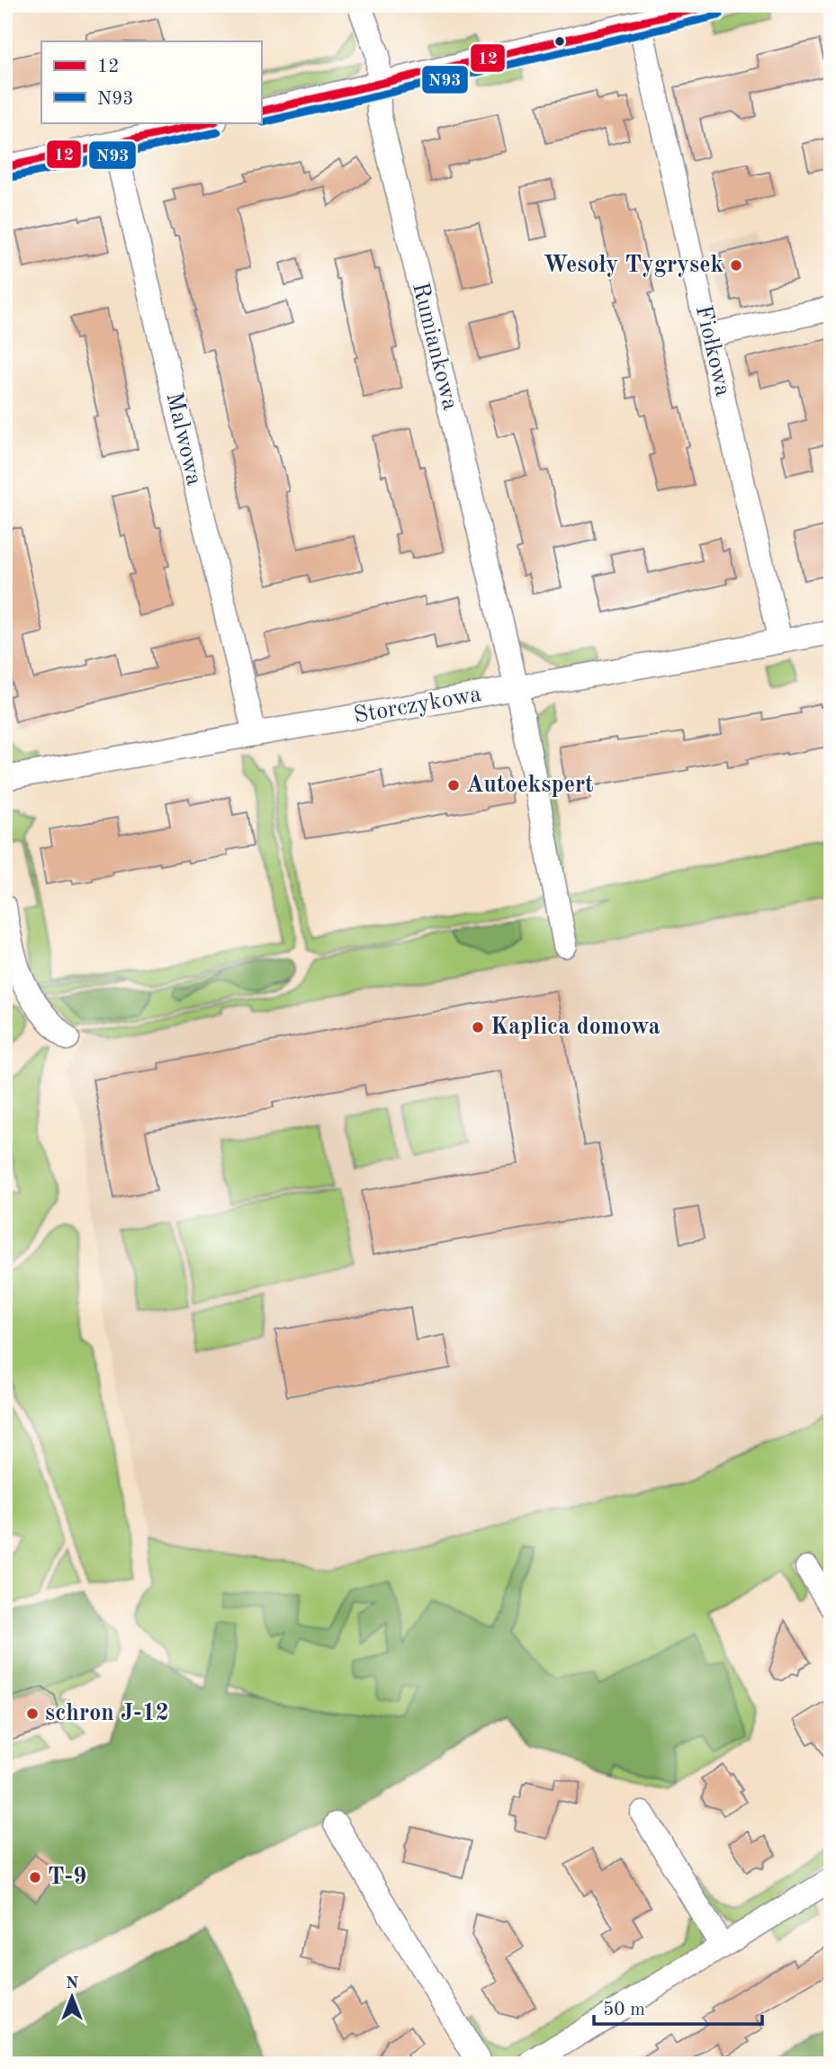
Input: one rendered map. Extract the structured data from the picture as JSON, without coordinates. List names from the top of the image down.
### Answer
{
  "streets": {
    "street": [
      "Rumiankowa",
      "Fiołkowa",
      "Malwowa",
      "Storczykowa"
    ]
  },
  "crossings": [
    ["Rumiankowa", "Storczykowa"],
    ["Fiołkowa", "Storczykowa"],
    ["Malwowa", "Storczykowa"]
  ],
  "places": [
    "Wesoły Tygrysek",
    "Autoekspert",
    "Kaplica domowa",
    "schron J-12",
    "T-9"
  ],
  "lines": ["transit line 12", "transit line N93"],
  "legend": ["12", "N93"],
  "scale_bar": "50 m",
  "north": "top"
}
